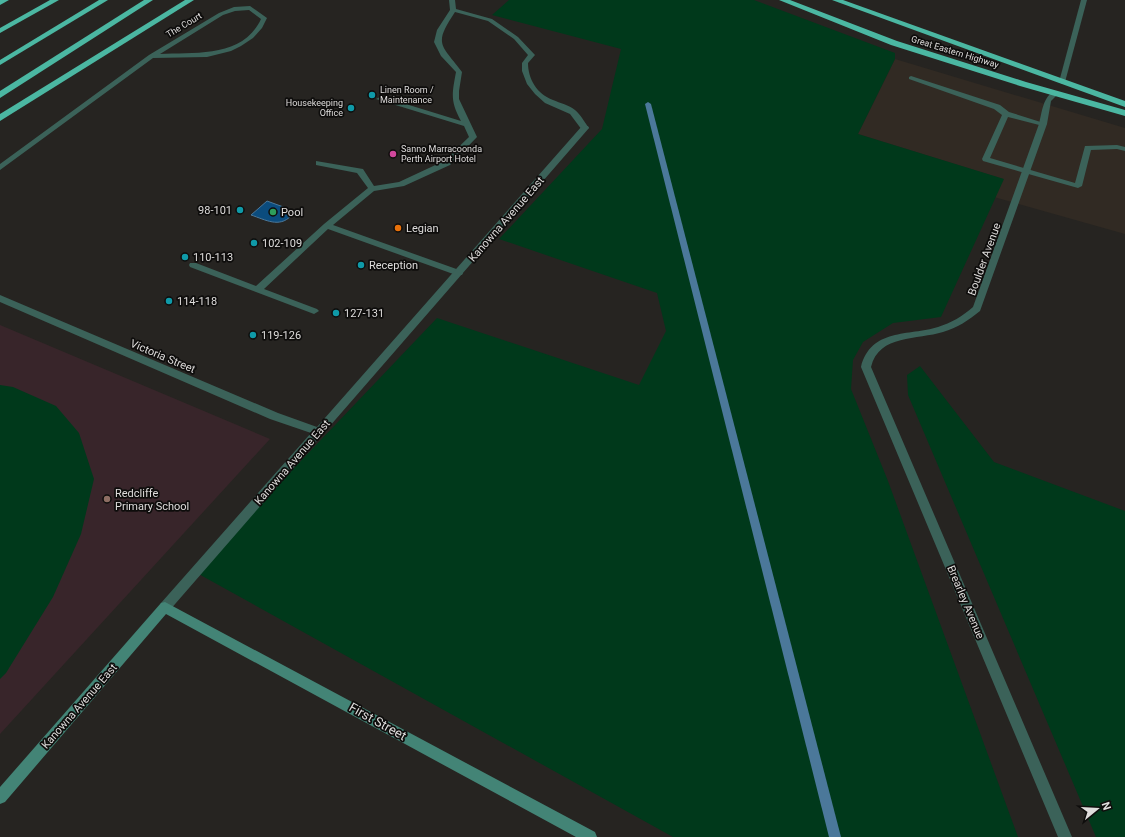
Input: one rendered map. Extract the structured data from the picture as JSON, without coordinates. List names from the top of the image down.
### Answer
{
  "streets": {
    "highway": ["Great Eastern Highway"],
    "street": [
      "The Court",
      "Kanowna Avenue East",
      "Boulder Avenue",
      "Victoria Street",
      "Brearley Avenue",
      "First Street"
    ]
  },
  "crossings": [
    ["Great Eastern Highway", "Boulder Avenue"],
    ["Kanowna Avenue East", "Victoria Street"],
    ["Kanowna Avenue East", "First Street"],
    ["Boulder Avenue", "Brearley Avenue"]
  ],
  "places": [
    "Linen Room / Maintenance",
    "Housekeeping Office",
    "Sanno Marracoonda Perth Airport Hotel",
    "98-101",
    "Pool",
    "Legian",
    "102-109",
    "110-113",
    "Reception",
    "114-118",
    "127-131",
    "119-126",
    "Redcliffe Primary School"
  ],
  "north": "right"
}
